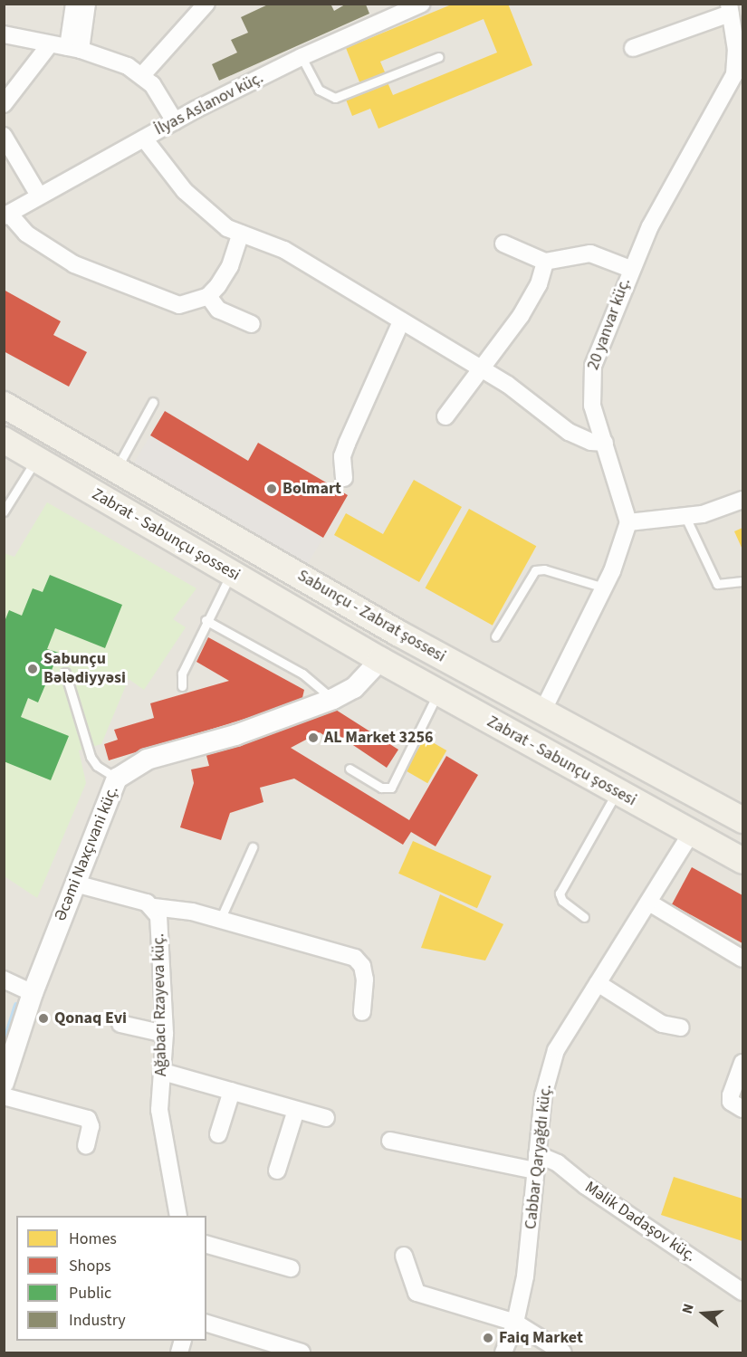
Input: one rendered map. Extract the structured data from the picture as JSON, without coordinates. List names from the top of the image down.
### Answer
{
  "streets": {
    "main road": ["Zabrat - Sabunçu şossesi", "Sabunçu - Zabrat şossesi"],
    "street": [
      "İlyas Aslanov küç.",
      "20 yanvar küç.",
      "Əcəmi Naxçıvani küç.",
      "Ağabacı Rzayeva küç.",
      "Cabbar Qaryağdı küç.",
      "Məlik Dadaşov küç."
    ]
  },
  "crossings": [
    ["Zabrat - Sabunçu şossesi", "Əcəmi Naxçıvani küç."],
    ["Zabrat - Sabunçu şossesi", "Cabbar Qaryağdı küç."],
    ["Cabbar Qaryağdı küç.", "Məlik Dadaşov küç."]
  ],
  "places": [
    "Bolmart",
    "Sabunçu Bələdiyyəsi",
    "AL Market 3256",
    "Qonaq Evi",
    "Faiq Market"
  ],
  "legend": [
    "Homes",
    "Shops",
    "Public",
    "Industry"
  ],
  "north": "left"
}
